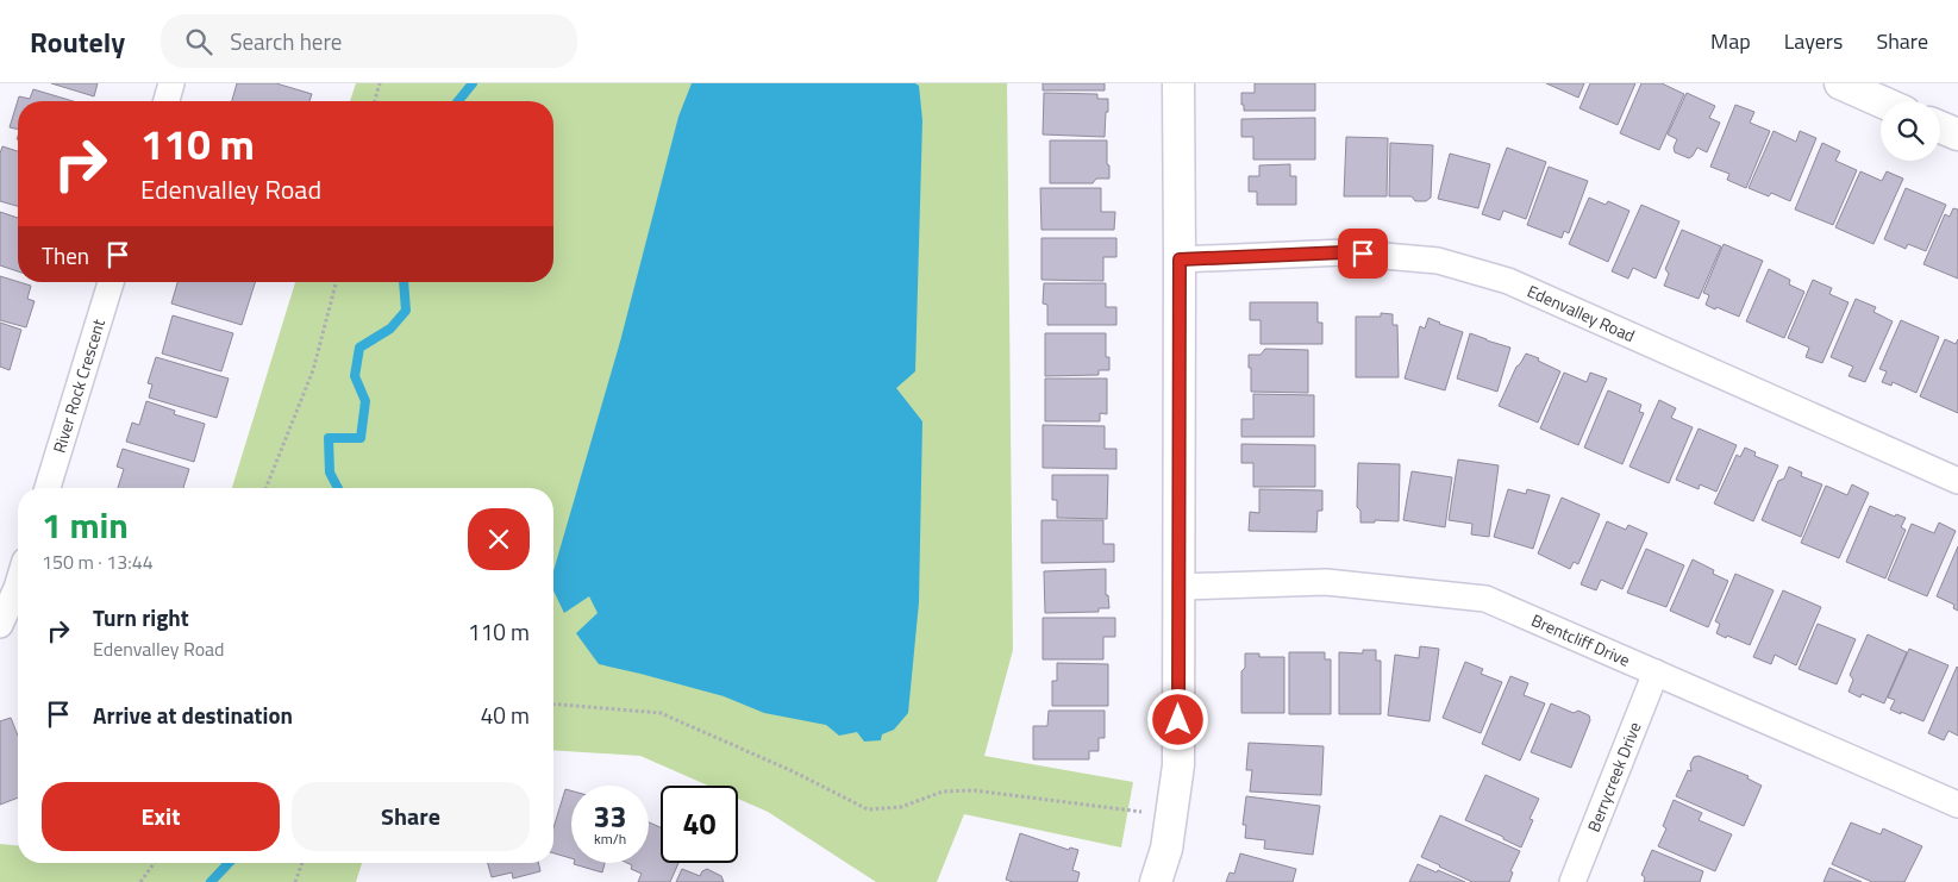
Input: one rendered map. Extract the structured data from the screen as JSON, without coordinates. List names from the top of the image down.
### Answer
{
  "streets": {
    "street": [
      "Edenvalley Road",
      "River Rock Crescent",
      "Brentcliff Drive",
      "Berrycreek Drive"
    ]
  },
  "crossings": [
    ["Brentcliff Drive", "Berrycreek Drive"]
  ],
  "page": {
    "header": "Routely",
    "search": "Search here",
    "nav": ["Map", "Layers", "Share"],
    "turn": ["110 m", "Edenvalley Road"],
    "then": "Then",
    "heading": ["1 min", "150 m · 13:44"],
    "list": [
      {
        "name": "Turn right",
        "note": "Edenvalley Road",
        "value": "110 m"
      },
      {
        "name": "Arrive at destination",
        "value": "40 m"
      }
    ],
    "buttons": ["Exit", "Share"],
    "speed": "33 km/h",
    "limit": "40"
  }
}
